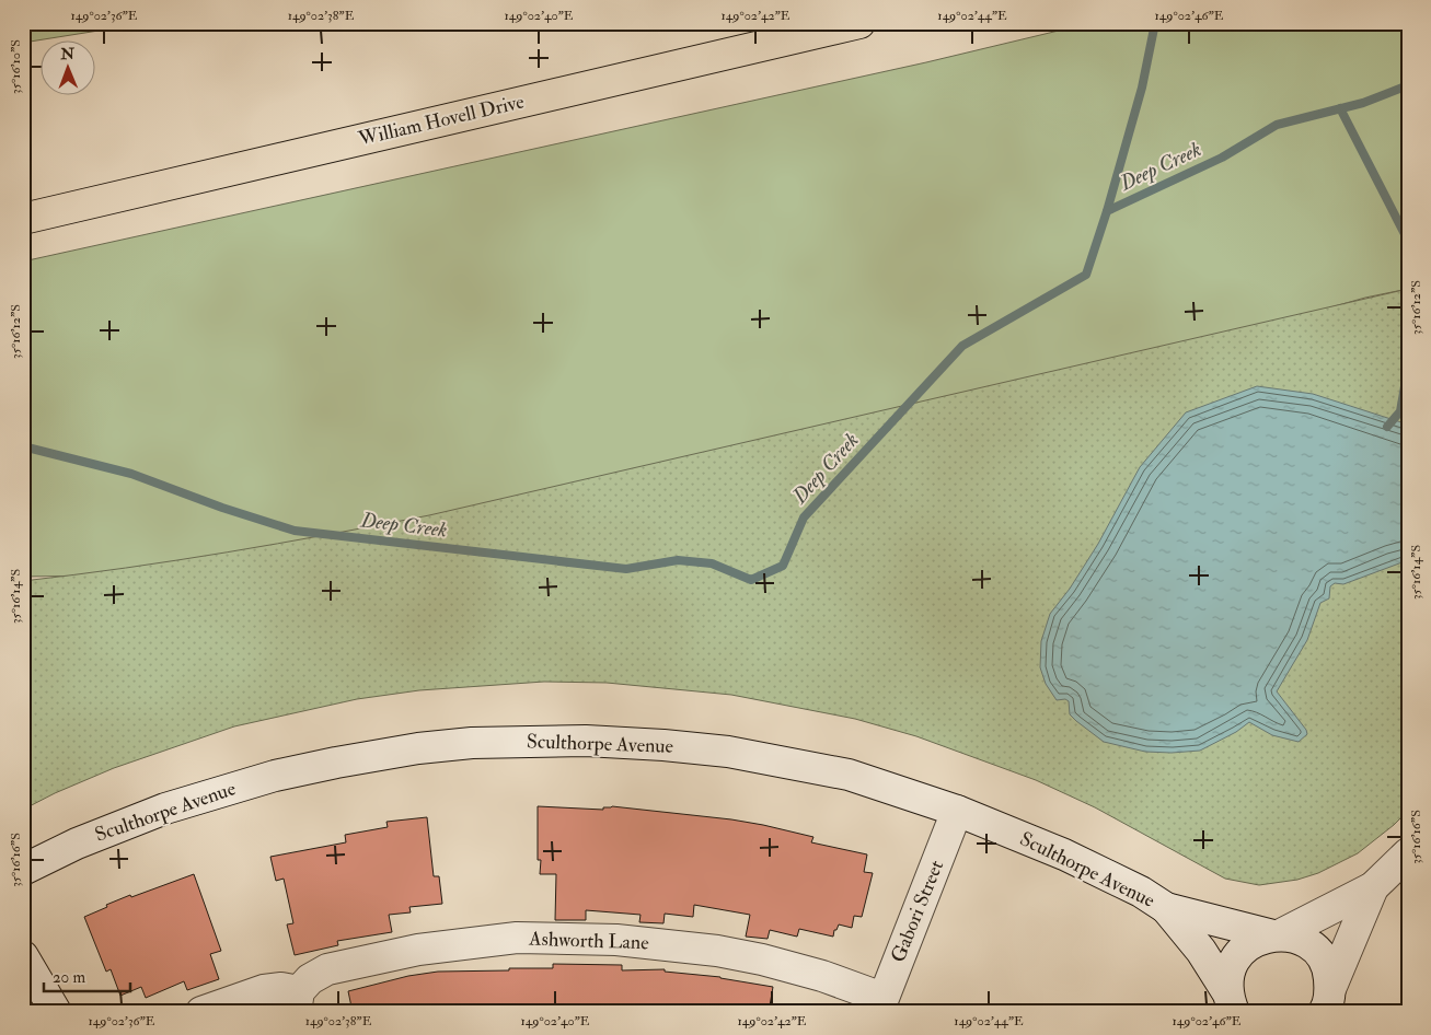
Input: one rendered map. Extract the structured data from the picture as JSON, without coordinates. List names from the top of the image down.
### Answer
{
  "streets": {
    "main road": ["William Hovell Drive"],
    "street": ["Sculthorpe Avenue", "Gabori Street", "Ashworth Lane"]
  },
  "crossings": [
    ["Sculthorpe Avenue", "Gabori Street"],
    ["Gabori Street", "Ashworth Lane"]
  ],
  "water": ["Deep Creek"],
  "scale_bar": "20 m",
  "north": "top",
  "coordinates": [
    "149°02'36\"E",
    "149°02'38\"E",
    "149°02'40\"E",
    "149°02'42\"E",
    "149°02'44\"E",
    "149°02'46\"E",
    "35°16'10\"S",
    "35°16'12\"S",
    "35°16'14\"S",
    "35°16'16\"S"
  ]
}
